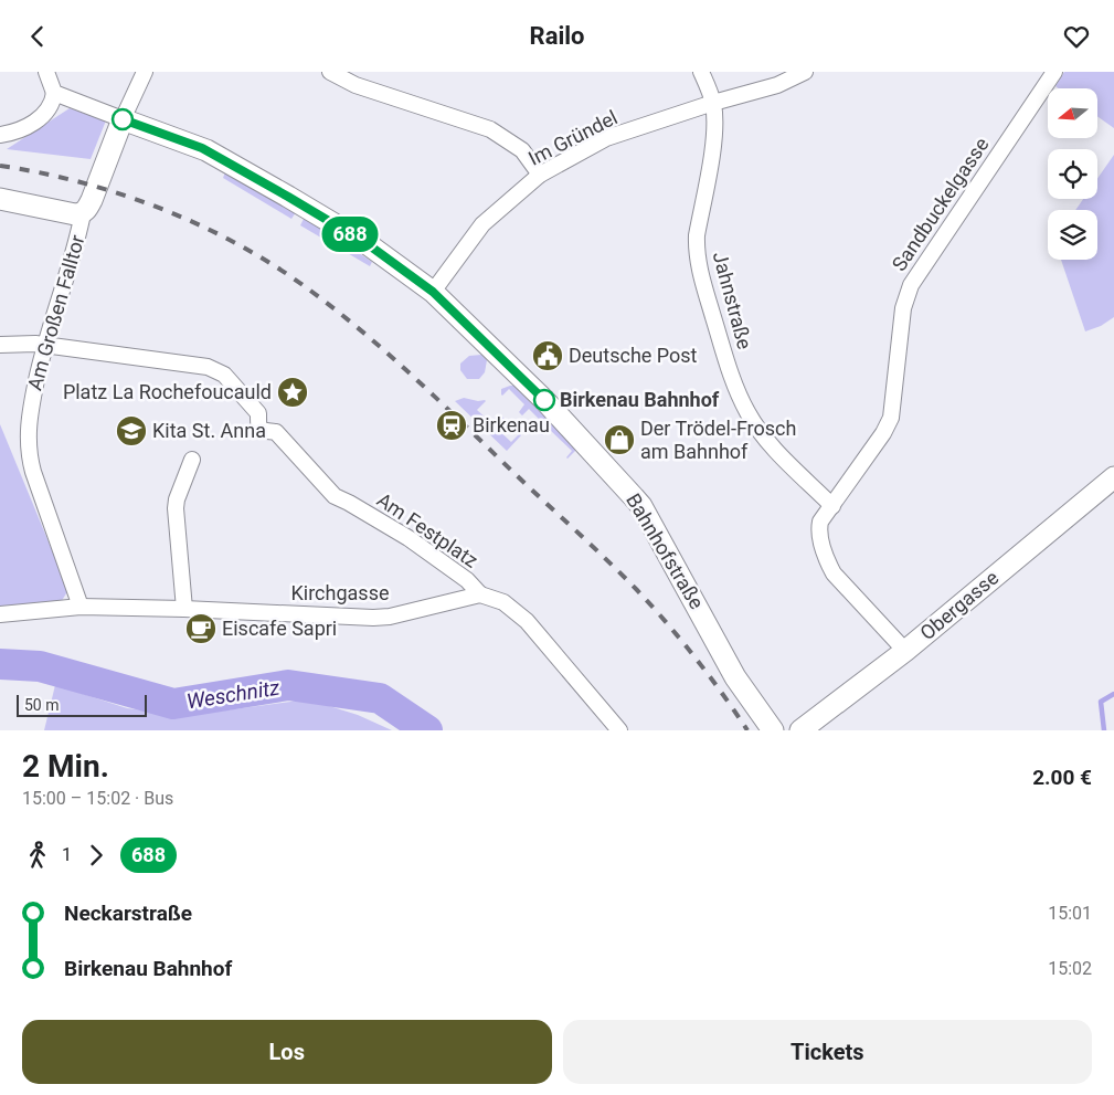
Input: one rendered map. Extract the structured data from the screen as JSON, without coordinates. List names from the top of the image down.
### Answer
{
  "streets": {
    "main road": ["Am Großen Falltor", "Bahnhofstraße", "Obergasse"],
    "street": [
      "Im Gründel",
      "Sandbuckelgasse",
      "Jahnstraße",
      "Am Festplatz",
      "Kirchgasse"
    ]
  },
  "crossings": [
    ["Im Gründel", "Jahnstraße"],
    ["Im Gründel", "Bahnhofstraße"],
    ["Sandbuckelgasse", "Jahnstraße"],
    ["Sandbuckelgasse", "Obergasse"],
    ["Am Großen Falltor", "Am Festplatz"],
    ["Am Großen Falltor", "Bahnhofstraße"],
    ["Am Großen Falltor", "Kirchgasse"],
    ["Am Festplatz", "Kirchgasse"]
  ],
  "water": ["Weschnitz"],
  "places": {
    "public building": ["Deutsche Post"],
    "place": ["Platz La Rochefoucauld"],
    "other": ["Birkenau Bahnhof"],
    "station": ["Birkenau"],
    "school or university": ["Kita St. Anna"],
    "shop": ["Der Trödel-Frosch am Bahnhof"],
    "cafe": ["Eiscafe Sapri"]
  },
  "lines": ["bus line 688"],
  "scale_bar": "50 m",
  "north": "left",
  "page": {
    "header": "Railo",
    "on_map": "688",
    "scale": "50 m",
    "heading": ["2 Min.", "15:00 – 15:02 · Bus", "2.00 €"],
    "legs": ["1", "688"],
    "list": [
      {
        "name": "Neckarstraße",
        "value": "15:01"
      },
      {
        "name": "Birkenau Bahnhof",
        "value": "15:02"
      }
    ],
    "buttons": ["Los", "Tickets"]
  }
}
